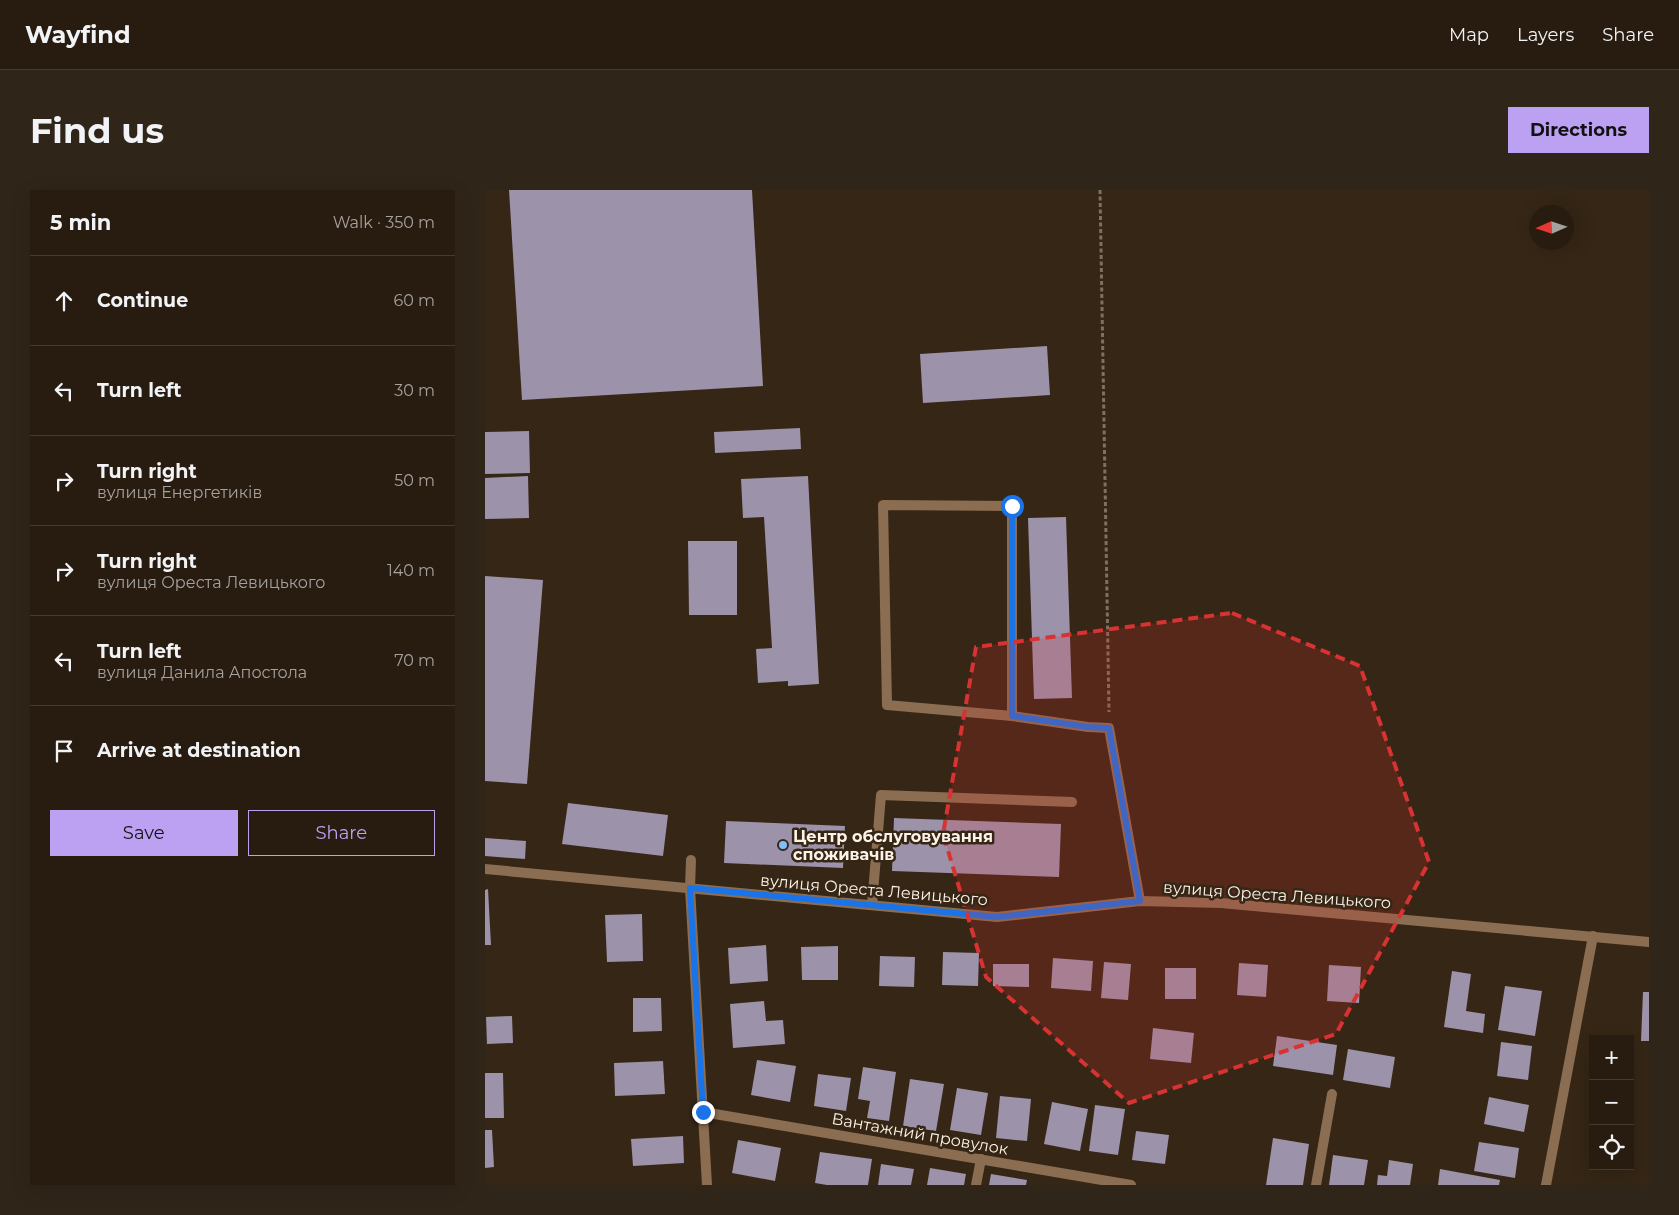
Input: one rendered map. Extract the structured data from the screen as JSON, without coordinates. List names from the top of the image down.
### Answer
{
  "streets": {
    "street": ["вулиця Ореста Левицького", "Вантажний провулок"]
  },
  "places": ["Центр обслуговування споживачів"],
  "north": "left",
  "page": {
    "header": "Wayfind",
    "nav": ["Map", "Layers", "Share"],
    "buttons": [
      "Directions",
      ["Save", "Share"]
    ],
    "title": "Find us",
    "heading": ["5 min", "Walk · 350 m"],
    "list": [
      ["Continue", "60 m"],
      ["Turn left", "30 m"],
      ["Turn right", "вулиця Енергетиків", "50 m"],
      ["Turn right", "вулиця Ореста Левицького", "140 m"],
      ["Turn left", "вулиця Данила Апостола", "70 m"],
      "Arrive at destination"
    ],
    "map_buttons": ["+", "−"]
  }
}
